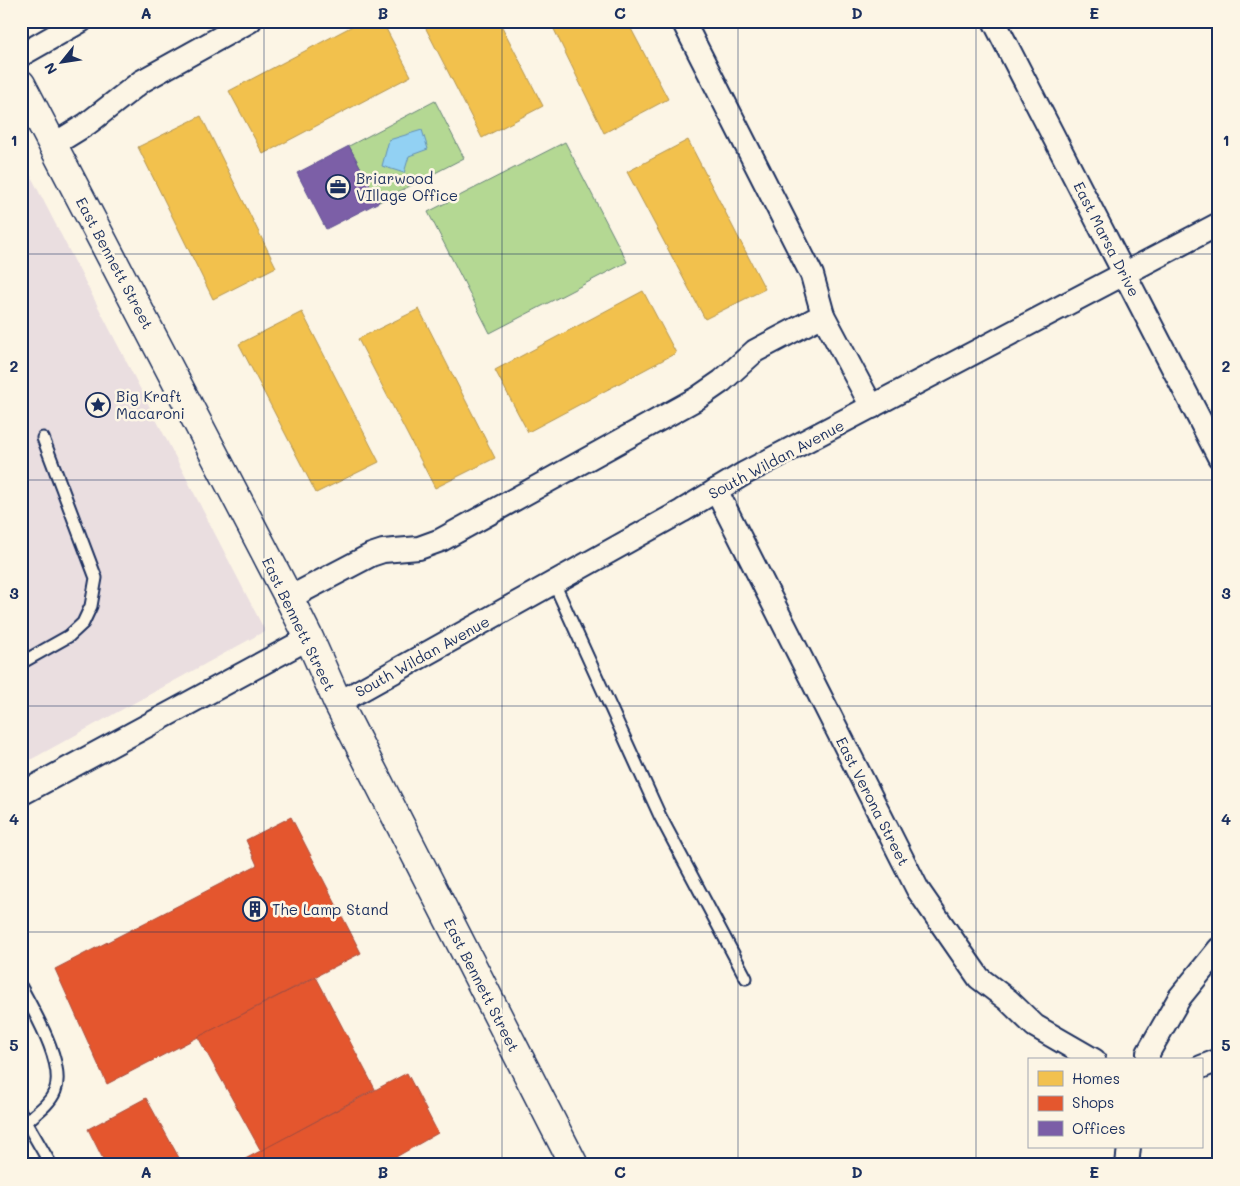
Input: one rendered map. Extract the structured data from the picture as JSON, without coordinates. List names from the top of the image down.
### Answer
{
  "streets": {
    "street": [
      "East Marsa Drive",
      "East Bennett Street",
      "South Wildan Avenue",
      "East Verona Street"
    ]
  },
  "crossings": [
    ["East Marsa Drive", "South Wildan Avenue"],
    ["East Bennett Street", "South Wildan Avenue"],
    ["South Wildan Avenue", "East Verona Street"]
  ],
  "places": {
    "office": ["Briarwood VIllage Office"],
    "place": ["Big Kraft Macaroni"],
    "building": ["The Lamp Stand"]
  },
  "legend": ["Homes", "Shops", "Offices"],
  "north": "bottom left",
  "grid": {
    "columns": [
      "A",
      "B",
      "C",
      "D",
      "E"
    ],
    "rows": [
      "1",
      "2",
      "3",
      "4",
      "5"
    ]
  }
}
